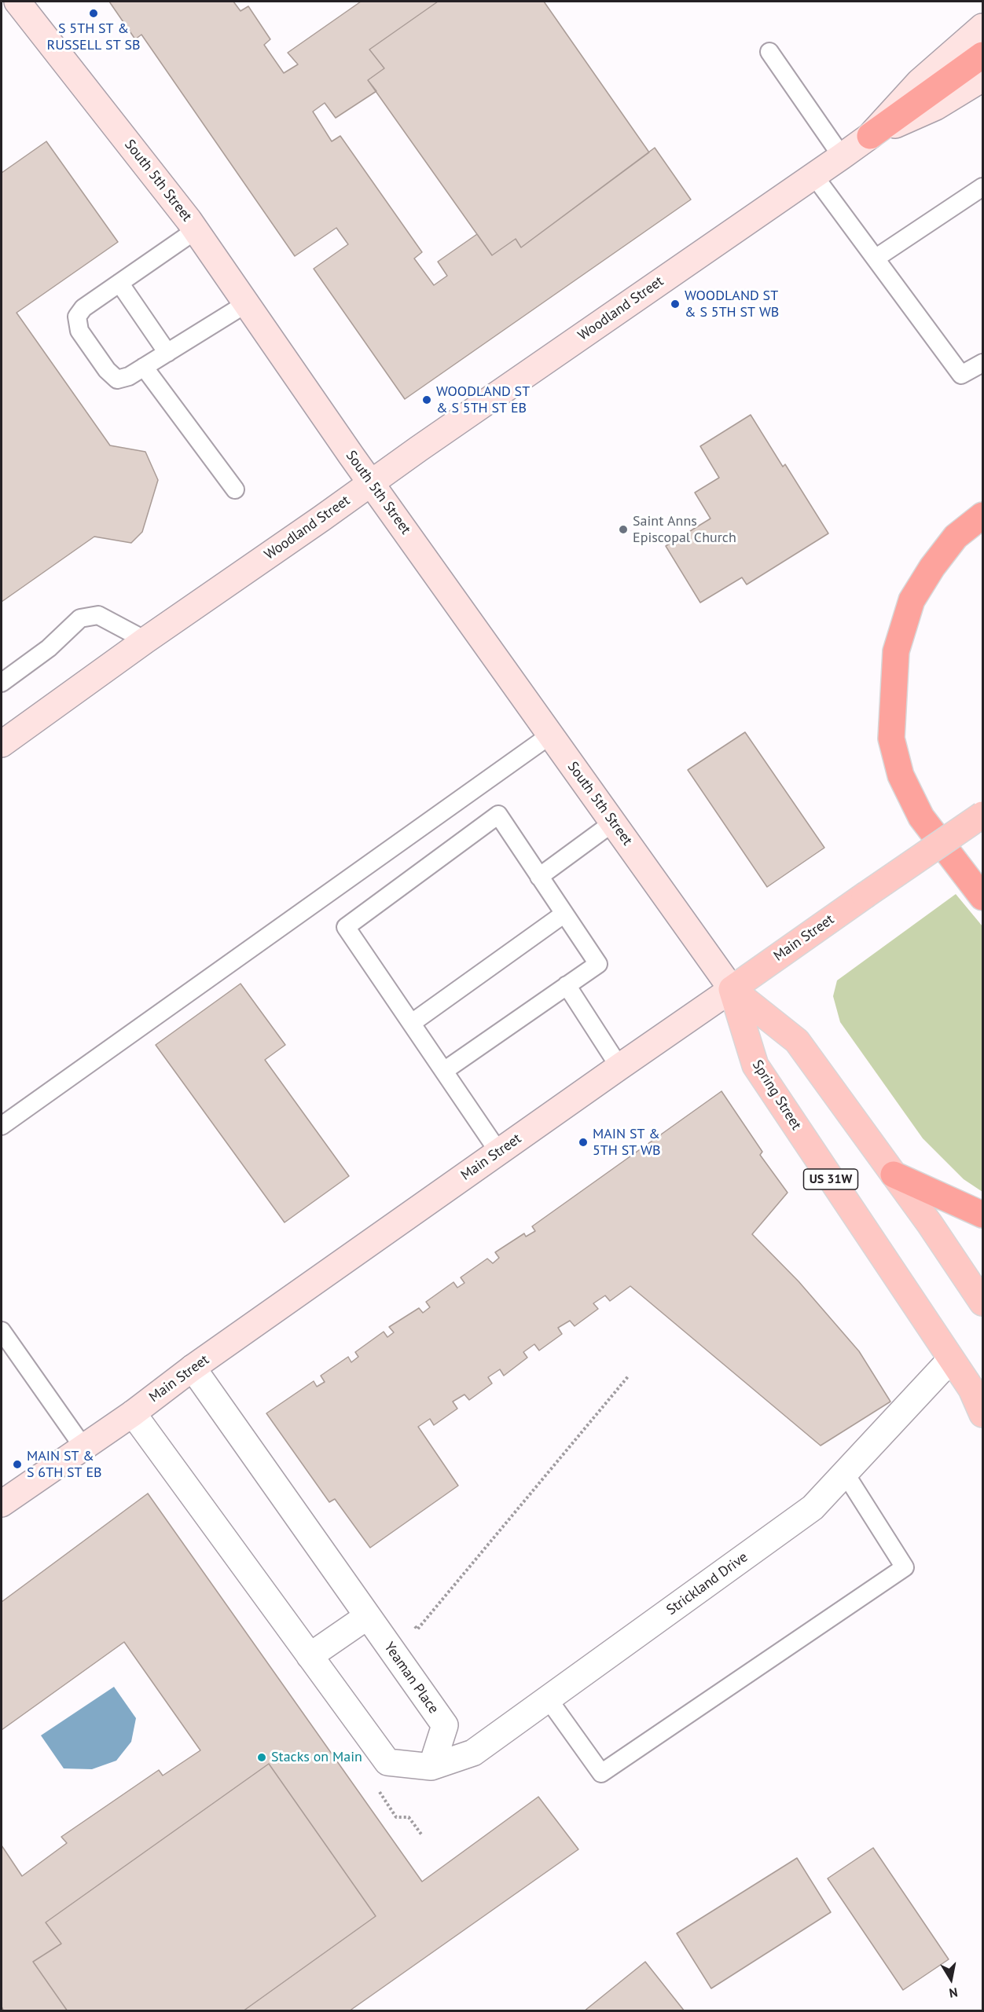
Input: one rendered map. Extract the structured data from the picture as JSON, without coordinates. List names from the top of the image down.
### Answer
{
  "streets": {
    "main road": [
      "South 5th Street",
      "Woodland Street",
      "Main Street",
      "Spring Street",
      "US 31W"
    ],
    "street": ["Strickland Drive", "Yeaman Place"]
  },
  "crossings": [
    ["South 5th Street", "Woodland Street"],
    ["South 5th Street", "Main Street"],
    ["South 5th Street", "Spring Street"],
    ["Main Street", "Spring Street"],
    ["Main Street", "Yeaman Place"],
    ["Spring Street", "Strickland Drive"],
    ["Strickland Drive", "Yeaman Place"]
  ],
  "places": [
    "S 5TH ST & RUSSELL ST SB",
    "WOODLAND ST & S 5TH ST WB",
    "WOODLAND ST & S 5TH ST EB",
    "Saint Anns Episcopal Church",
    "MAIN ST & 5TH ST WB",
    "MAIN ST & S 6TH ST EB",
    "Stacks on Main"
  ],
  "north": "bottom"
}
